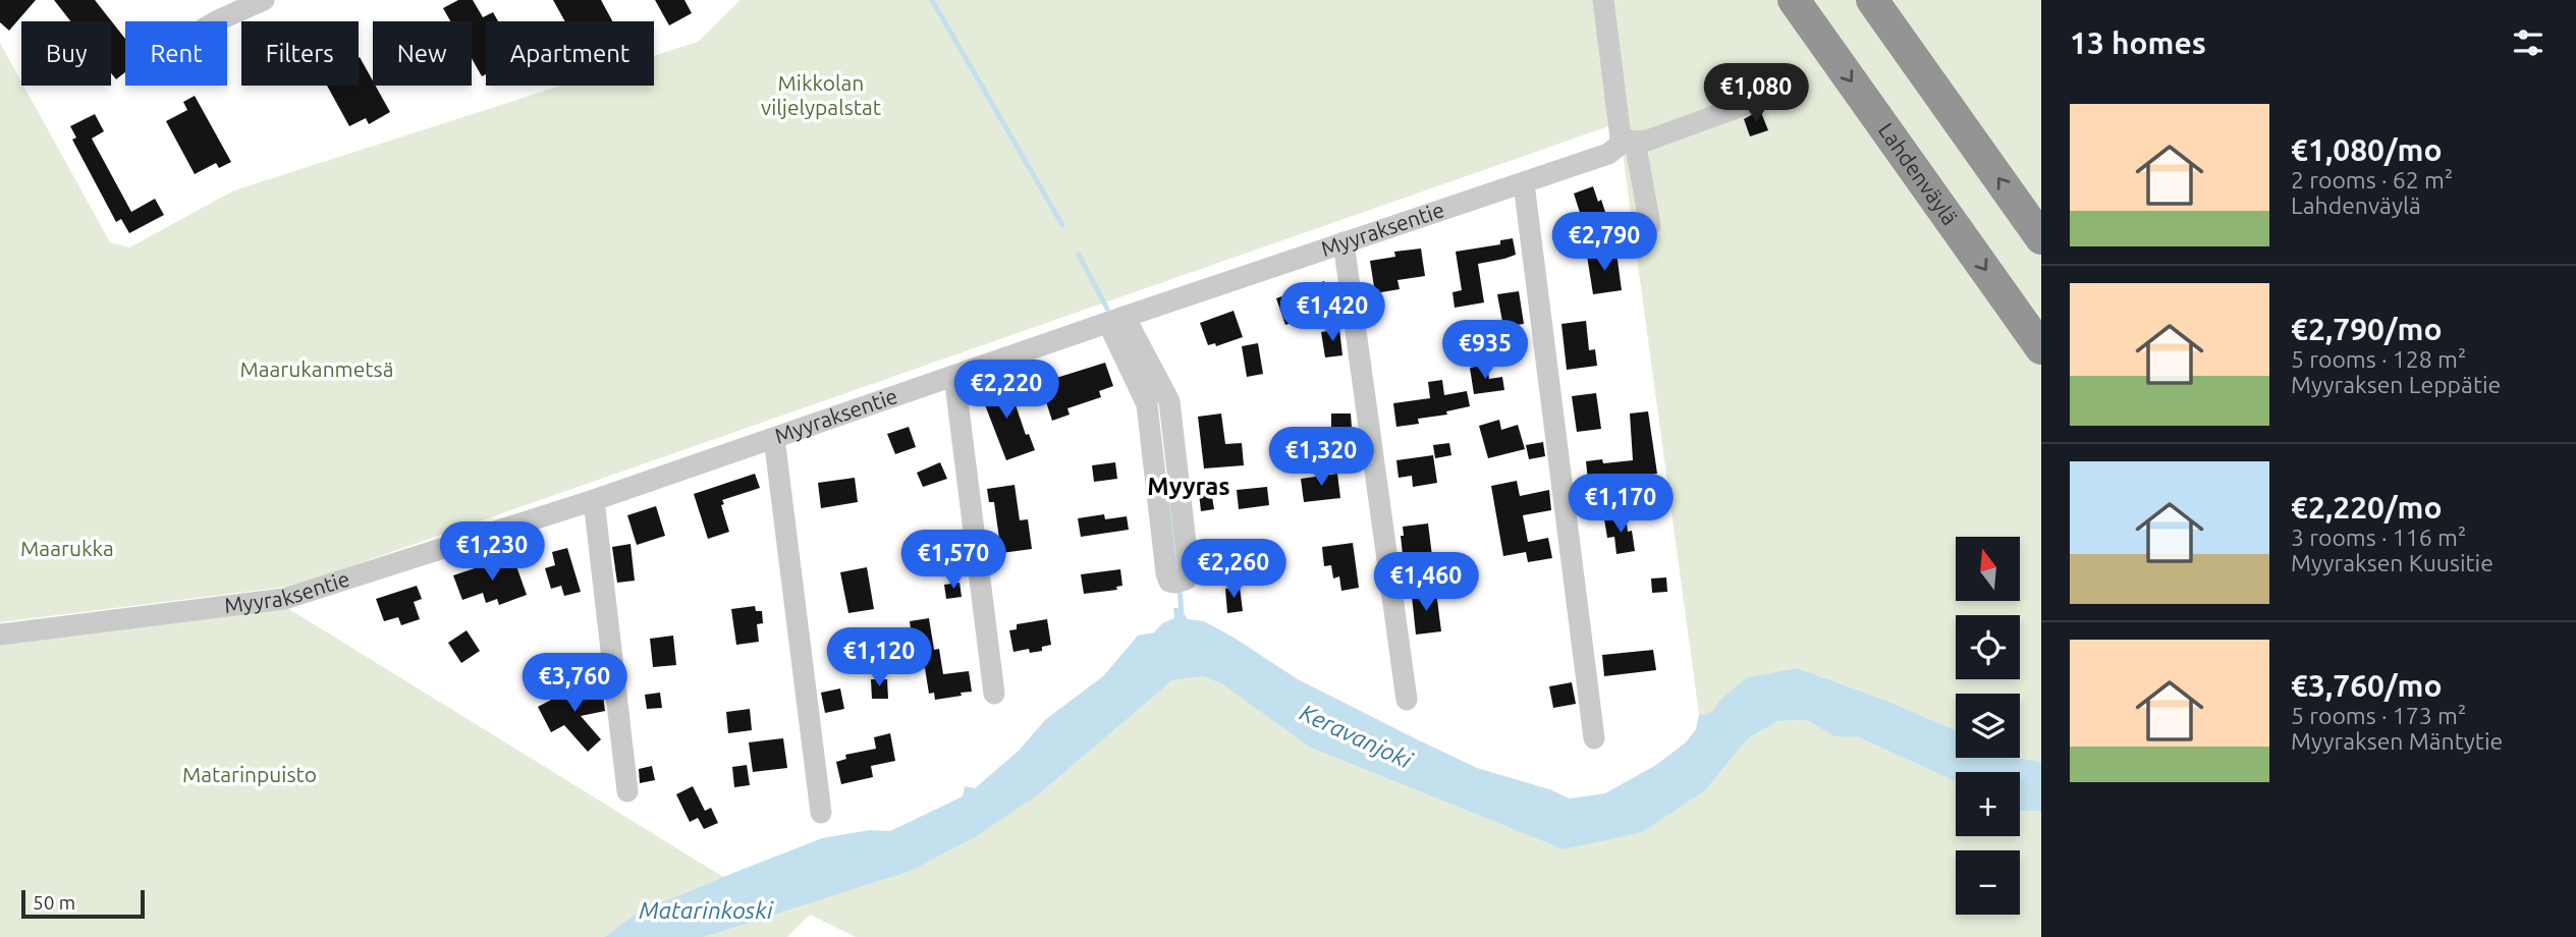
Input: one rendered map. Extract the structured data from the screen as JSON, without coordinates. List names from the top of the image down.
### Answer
{
  "streets": {
    "highway": ["Lahdenväylä"],
    "street": ["Myyraksentie"]
  },
  "districts": ["Myyras"],
  "water": ["Keravanjoki", "Matarinkoski"],
  "parks": [
    "Mikkolan viljelypalstat",
    "Maarukanmetsä",
    "Maarukka",
    "Matarinpuisto"
  ],
  "scale_bar": "50 m",
  "north": "top",
  "page": {
    "heading": "13 homes",
    "chip": [
      "Buy",
      "Rent",
      "Filters",
      "New",
      "Apartment"
    ],
    "price": [
      "€1,080",
      "€2,790",
      "€1,420",
      "€935",
      "€2,220",
      "€1,320",
      "€1,170",
      "€1,230",
      "€1,570",
      "€2,260",
      "€1,460",
      "€1,120",
      "€3,760"
    ],
    "list": [
      {
        "name": "€1,080/mo",
        "note": "2 rooms · 62 m² · Lahdenväylä"
      },
      {
        "name": "€2,790/mo",
        "note": "5 rooms · 128 m² · Myyraksen Leppätie"
      },
      {
        "name": "€2,220/mo",
        "note": "3 rooms · 116 m² · Myyraksen Kuusitie"
      },
      {
        "name": "€3,760/mo",
        "note": "5 rooms · 173 m² · Myyraksen Mäntytie"
      }
    ],
    "map_buttons": ["+", "−"],
    "scale": "50 m"
  }
}
